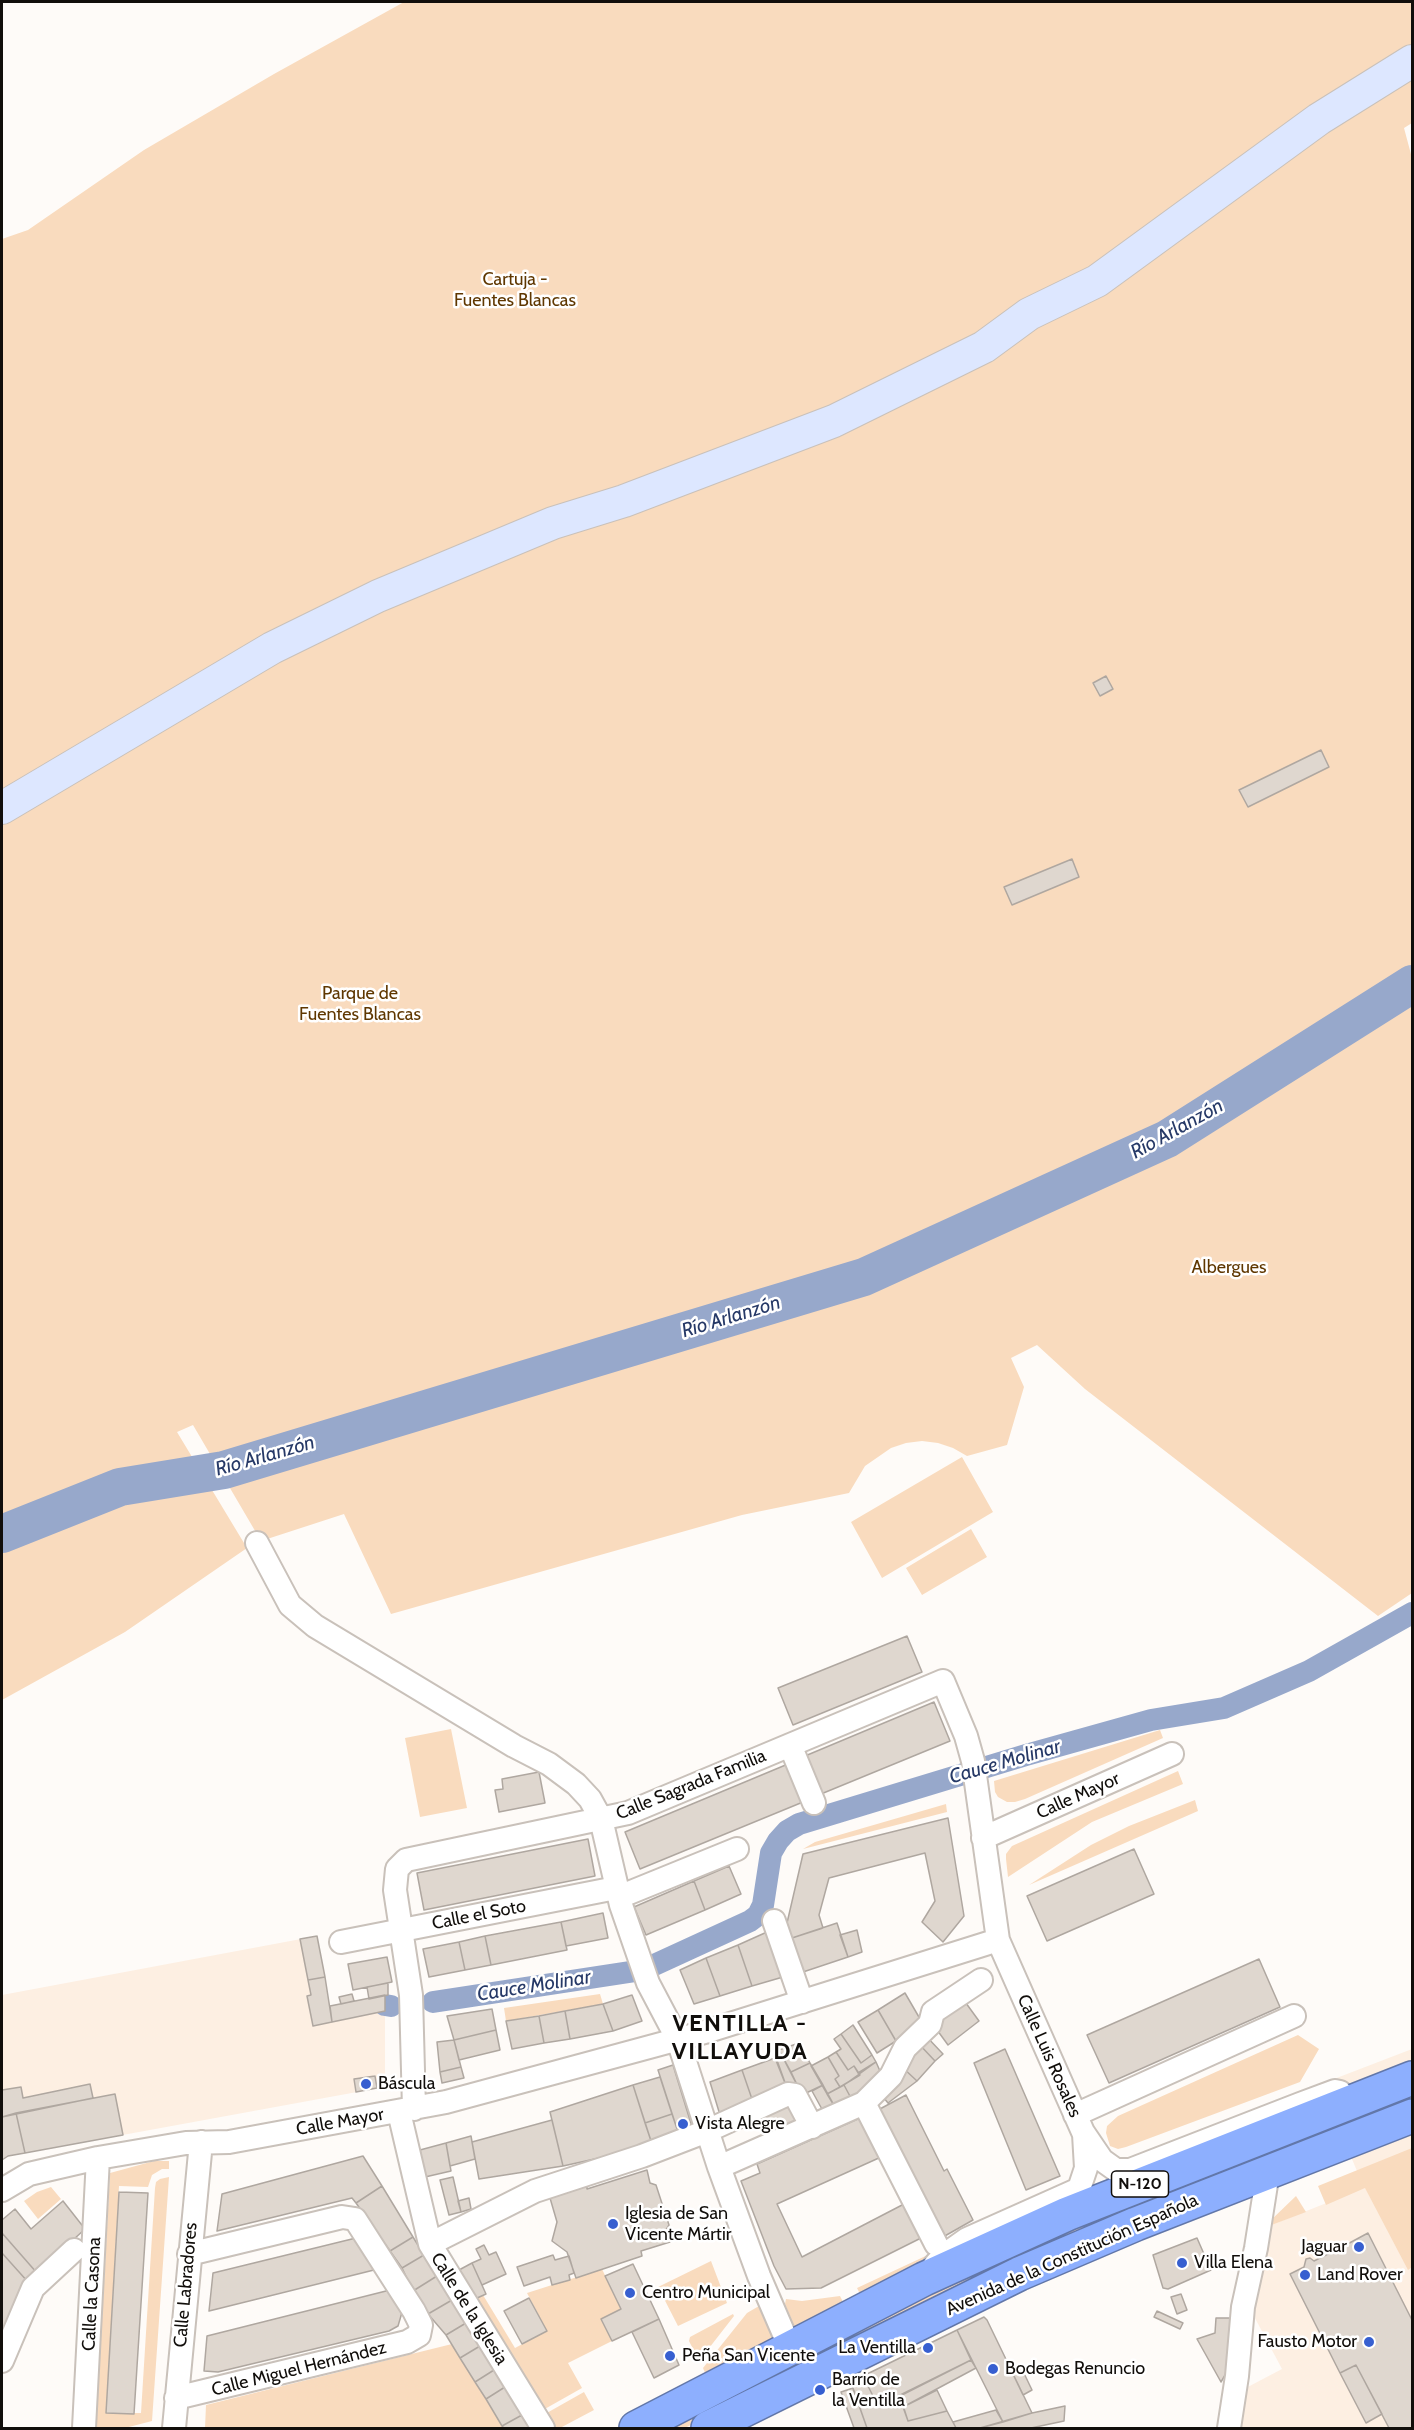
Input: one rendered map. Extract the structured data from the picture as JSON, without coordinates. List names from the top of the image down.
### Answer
{
  "streets": {
    "highway": ["N-120", "Avenida de la Constitución Española"],
    "street": [
      "Calle Sagrada Familia",
      "Calle Mayor",
      "Calle el Soto",
      "Calle Luis Rosales",
      "Calle Labradores",
      "Calle la Casona",
      "Calle de la Iglesia",
      "Calle Miguel Hernández"
    ]
  },
  "crossings": [
    ["Calle Sagrada Familia", "Calle Luis Rosales"],
    ["Calle Sagrada Familia", "Calle de la Iglesia"],
    ["Calle Mayor", "Calle Luis Rosales"],
    ["Calle Mayor", "Calle Labradores"],
    ["Calle Mayor", "Calle la Casona"],
    ["Calle Mayor", "Calle de la Iglesia"],
    ["Calle el Soto", "Calle de la Iglesia"],
    ["Calle Luis Rosales", "Avenida de la Constitución Española"],
    ["Calle Labradores", "Calle Miguel Hernández"]
  ],
  "districts": ["VENTILLA - VILLAYUDA"],
  "water": ["Río Arlanzón", "Cauce Molinar"],
  "parks": ["Cartuja - Fuentes Blancas", "Parque de Fuentes Blancas", "Albergues"],
  "places": [
    "Báscula",
    "Vista Alegre",
    "Iglesia de San Vicente Mártir",
    "Jaguar",
    "Villa Elena",
    "Land Rover",
    "Centro Municipal",
    "Fausto Motor",
    "La Ventilla",
    "Peña San Vicente",
    "Bodegas Renuncio",
    "Barrio de la Ventilla"
  ]
}
